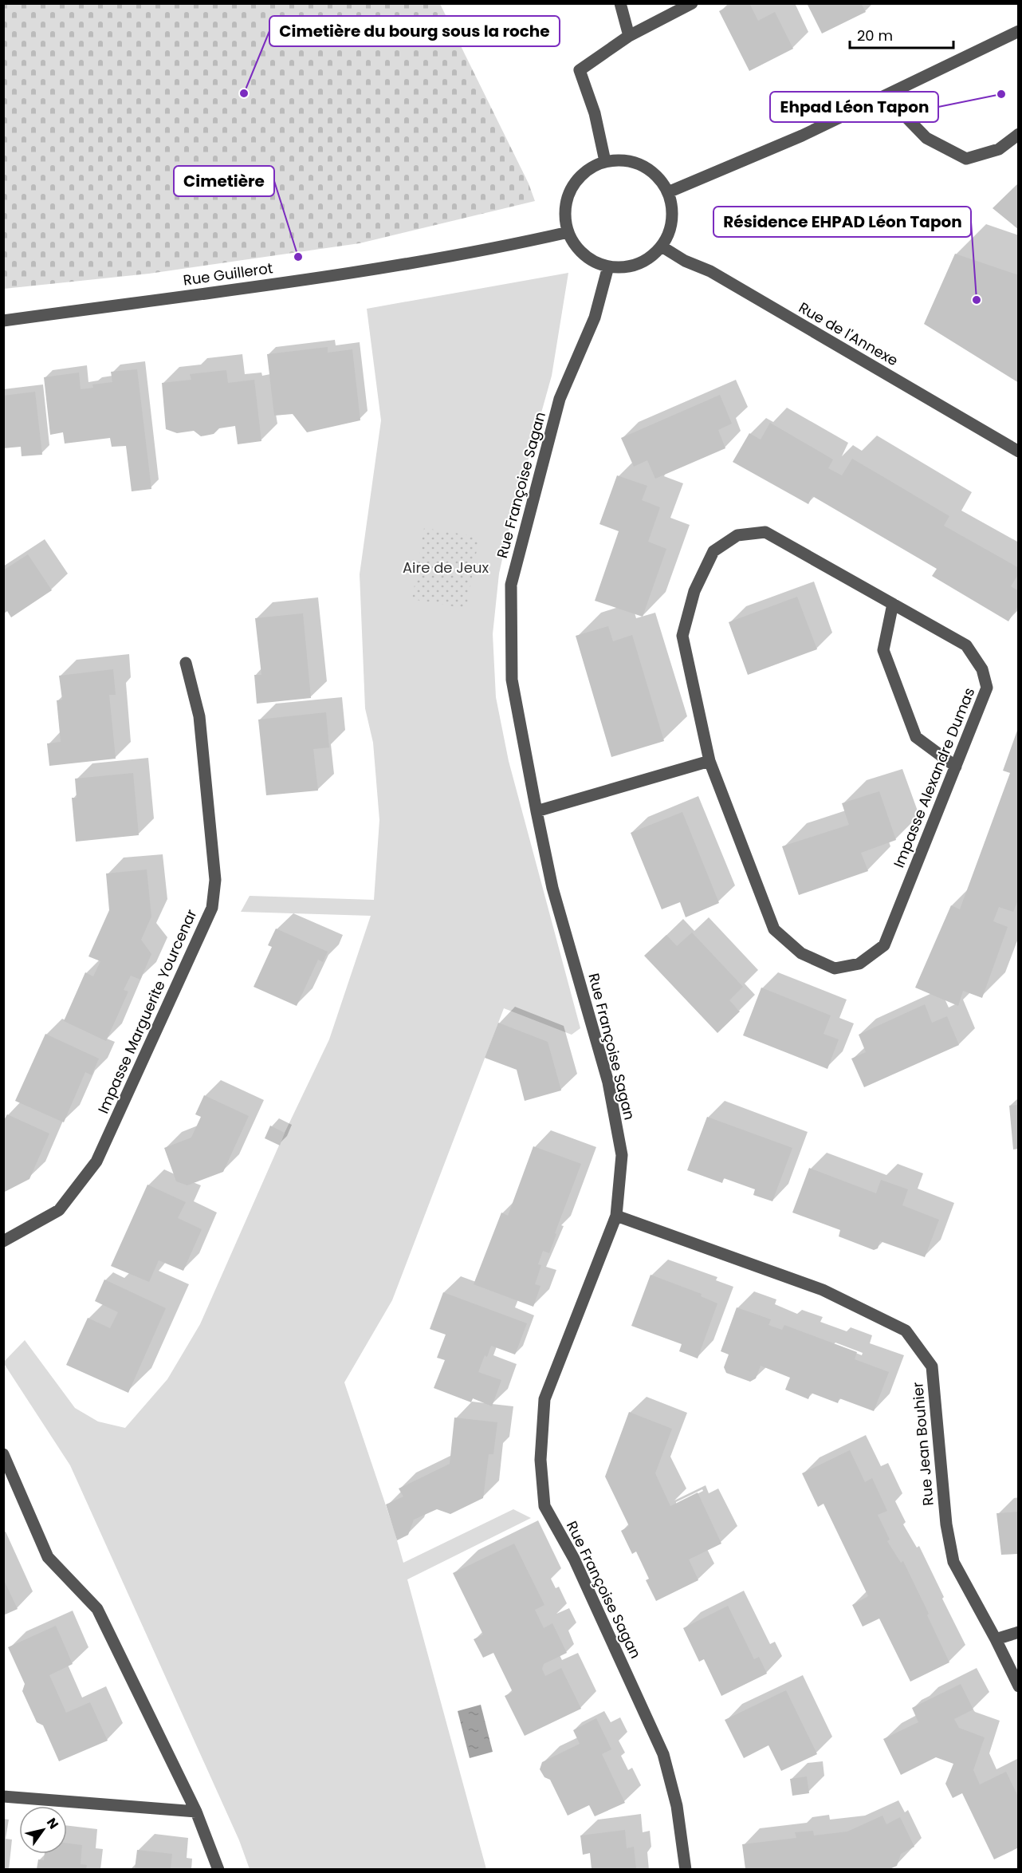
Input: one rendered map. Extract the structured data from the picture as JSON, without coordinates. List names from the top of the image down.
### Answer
{
  "streets": {
    "street": [
      "Rue Guillerot",
      "Rue de l'Annexe",
      "Rue Françoise Sagan",
      "Impasse Alexandre Dumas",
      "Impasse Marguerite Yourcenar",
      "Rue Jean Bouhier"
    ]
  },
  "crossings": [
    ["Rue Guillerot", "Rue de l'Annexe"],
    ["Rue Guillerot", "Rue Françoise Sagan"],
    ["Rue de l'Annexe", "Rue Françoise Sagan"],
    ["Rue Françoise Sagan", "Rue Jean Bouhier"]
  ],
  "parks": ["Aire de Jeux"],
  "places": [
    "Cimetière du bourg sous la roche",
    "Ehpad Léon Tapon",
    "Cimetière",
    "Résidence EHPAD Léon Tapon"
  ],
  "scale_bar": "20 m",
  "north": "top right"
}
